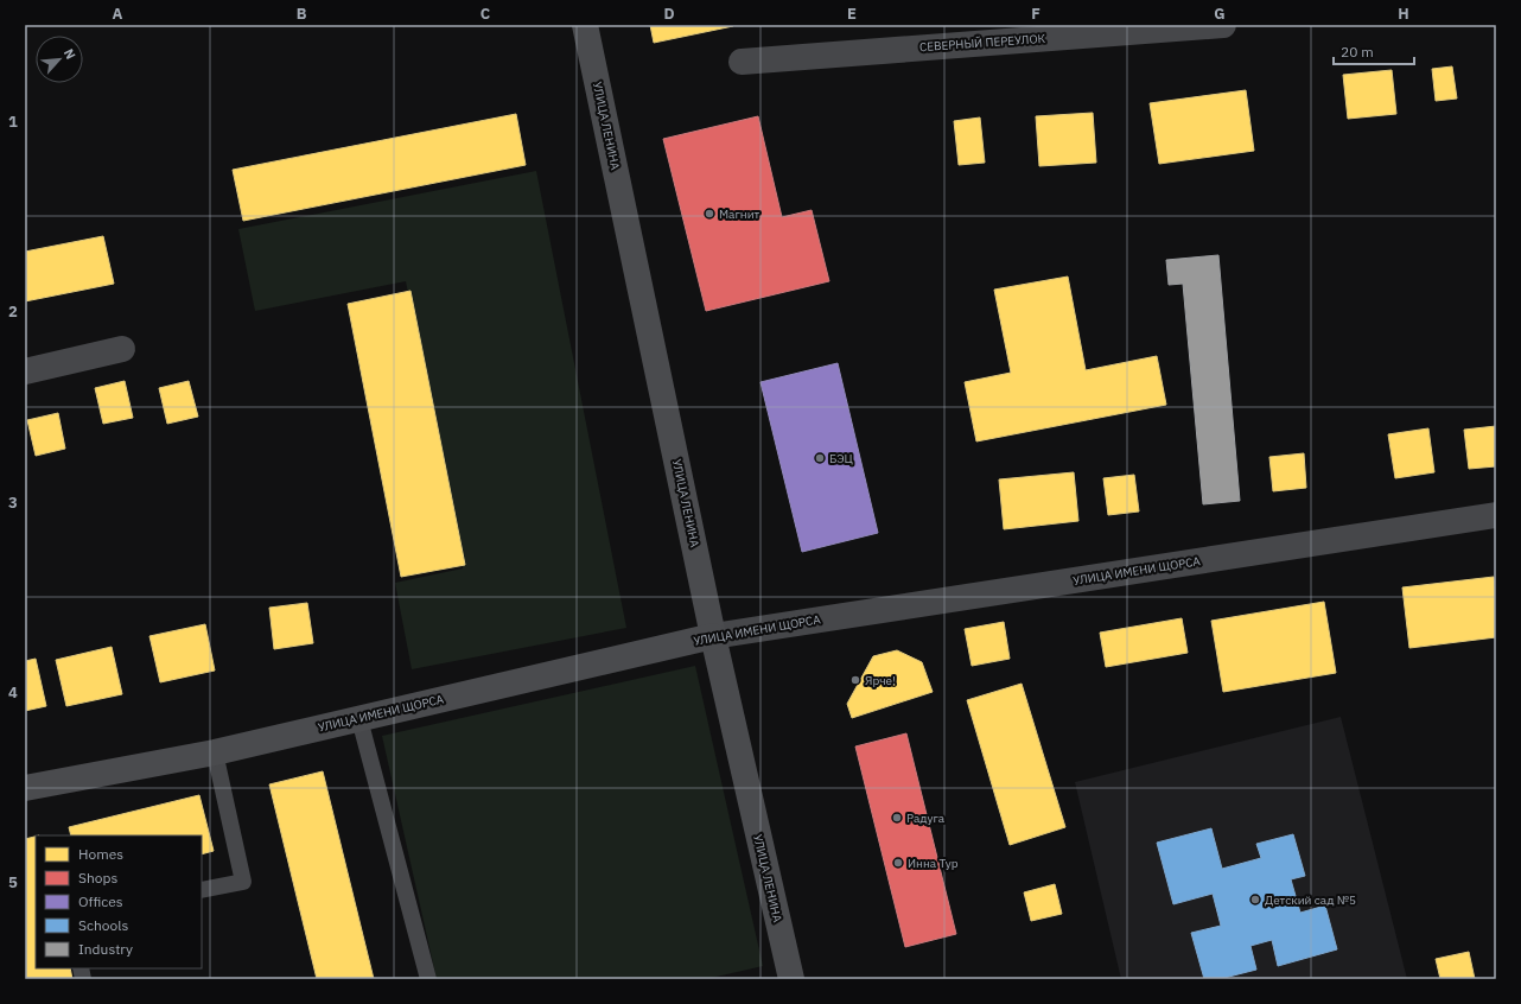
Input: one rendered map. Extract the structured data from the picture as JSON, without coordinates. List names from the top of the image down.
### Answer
{
  "streets": {
    "main road": ["УЛИЦА ЛЕНИНА", "УЛИЦА ИМЕНИ ЩОРСА"],
    "street": ["СЕВЕРНЫЙ ПЕРЕУЛОК"]
  },
  "crossings": [
    ["УЛИЦА ЛЕНИНА", "УЛИЦА ИМЕНИ ЩОРСА"]
  ],
  "places": [
    "Магнит",
    "БЭЦ",
    "Ярче!",
    "Радуга",
    "Инна Тур",
    "Детский сад №5"
  ],
  "legend": [
    "Homes",
    "Shops",
    "Offices",
    "Schools",
    "Industry"
  ],
  "scale_bar": "20 m",
  "north": "top right",
  "grid": {
    "columns": [
      "A",
      "B",
      "C",
      "D",
      "E",
      "F",
      "G",
      "H"
    ],
    "rows": [
      "1",
      "2",
      "3",
      "4",
      "5"
    ]
  }
}
